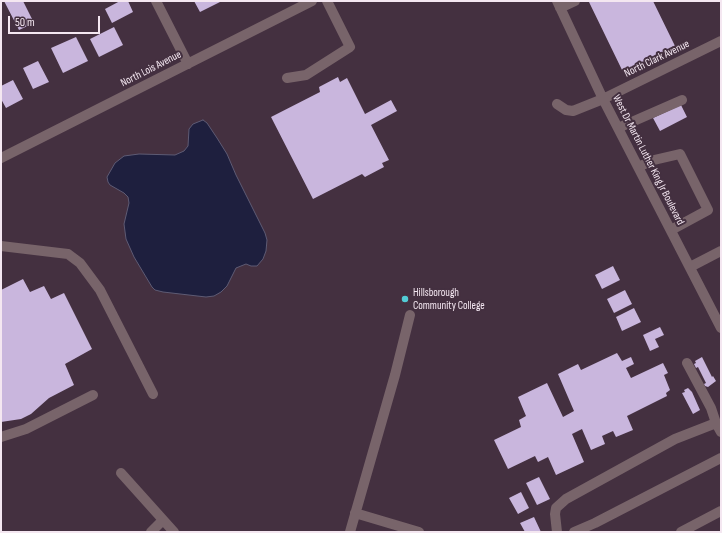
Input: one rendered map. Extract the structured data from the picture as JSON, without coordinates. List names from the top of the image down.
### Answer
{
  "streets": {
    "street": ["North Clark Avenue", "North Lois Avenue", "West Dr Martin Luther King Jr Boulevard"]
  },
  "crossings": [
    ["North Clark Avenue", "West Dr Martin Luther King Jr Boulevard"]
  ],
  "places": ["Hillsborough Community College"],
  "scale_bar": "50 m"
}
